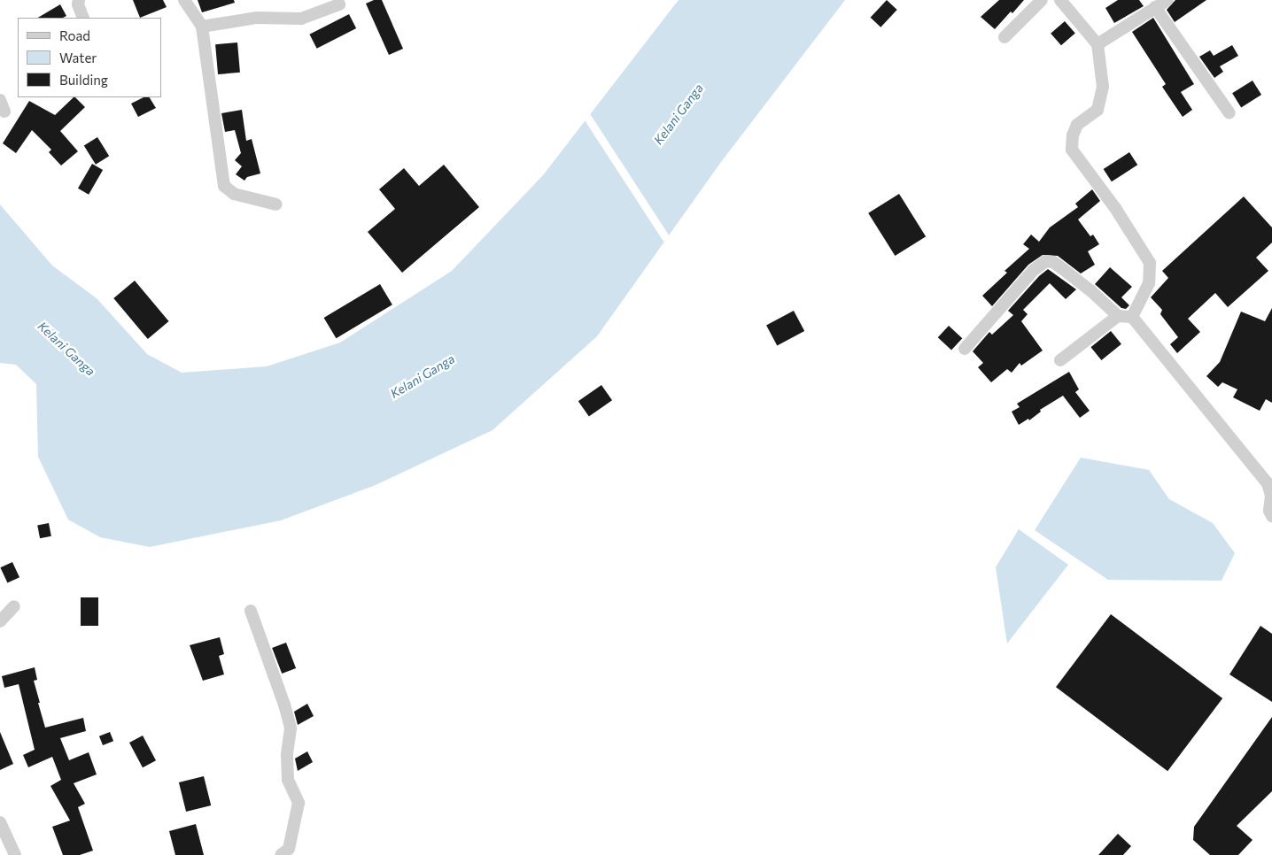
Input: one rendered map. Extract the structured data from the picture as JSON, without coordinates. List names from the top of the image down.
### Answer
{
  "water": ["Kelani Ganga"],
  "legend": ["Road", "Water", "Building"]
}
